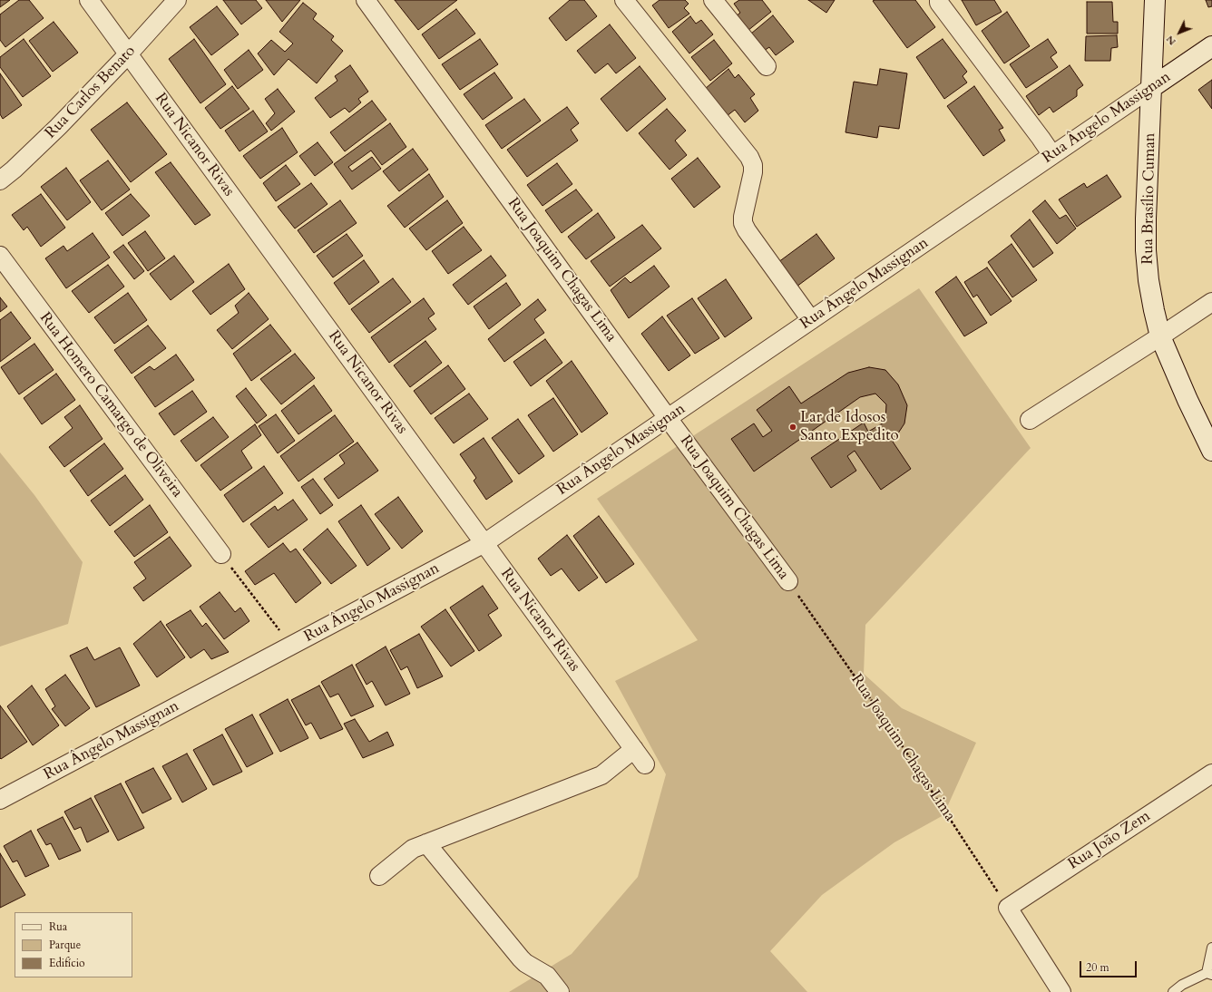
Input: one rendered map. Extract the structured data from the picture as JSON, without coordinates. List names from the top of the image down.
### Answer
{
  "streets": {
    "street": [
      "Rua Carlos Benato",
      "Rua Ângelo Massignan",
      "Rua Nicanor Rivas",
      "Rua Brasílio Cuman",
      "Rua Joaquim Chagas Lima",
      "Rua Homero Camargo de Oliveira",
      "Rua João Zem"
    ]
  },
  "crossings": [
    ["Rua Carlos Benato", "Rua Nicanor Rivas"],
    ["Rua Ângelo Massignan", "Rua Nicanor Rivas"],
    ["Rua Ângelo Massignan", "Rua Brasílio Cuman"],
    ["Rua Ângelo Massignan", "Rua Joaquim Chagas Lima"],
    ["Rua Joaquim Chagas Lima", "Rua João Zem"]
  ],
  "places": ["Lar de Idosos Santo Expedito"],
  "legend": ["Rua", "Parque", "Edifício"],
  "scale_bar": "20 m",
  "north": "bottom left"
}
